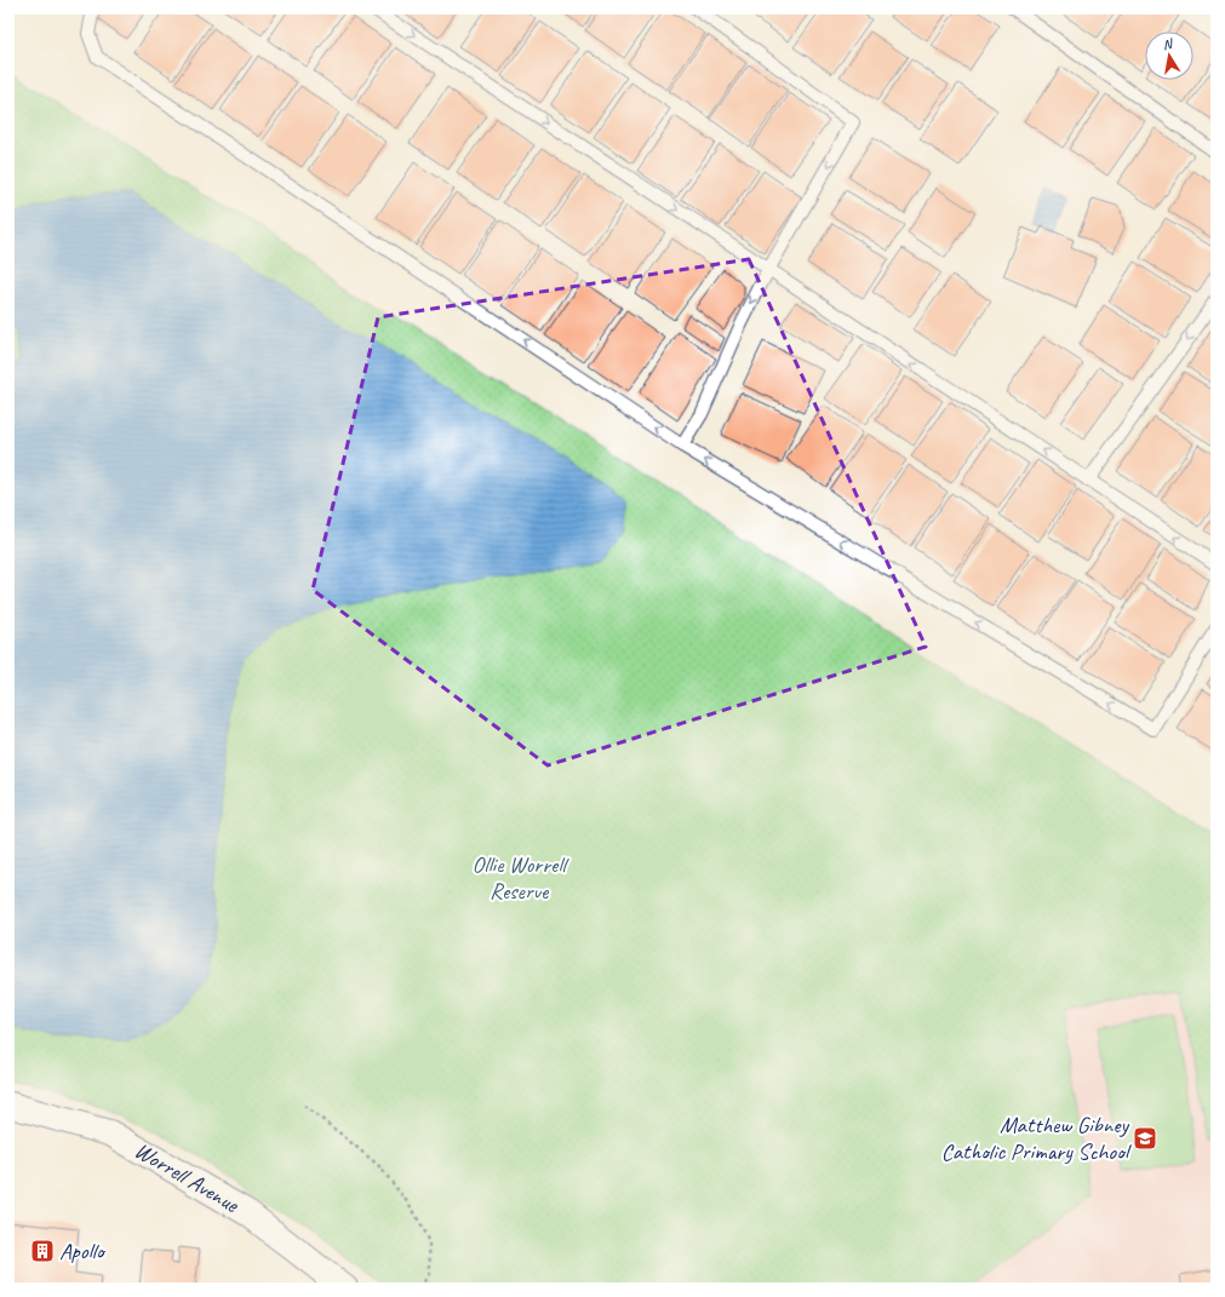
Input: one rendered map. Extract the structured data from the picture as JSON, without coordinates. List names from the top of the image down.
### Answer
{
  "streets": {
    "street": ["Worrell Avenue"]
  },
  "parks": ["Ollie Worrell Reserve"],
  "places": {
    "school or university": ["Matthew Gibney Catholic Primary School"],
    "building": ["Apollo"]
  },
  "north": "top"
}
